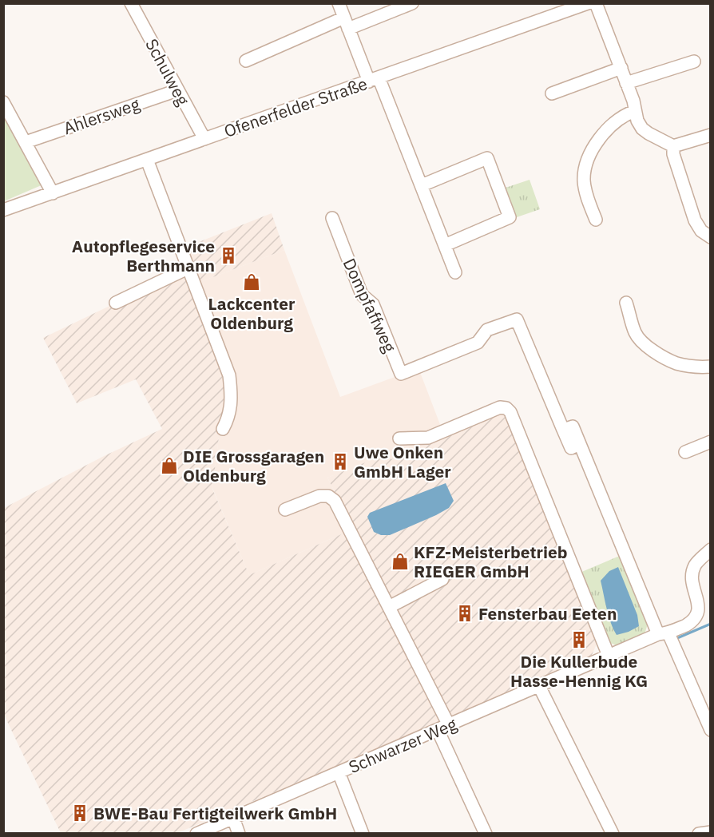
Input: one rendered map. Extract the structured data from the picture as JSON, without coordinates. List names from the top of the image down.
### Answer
{
  "streets": {
    "street": [
      "Schulweg",
      "Ofenerfelder Straße",
      "Ahlersweg",
      "Dompfaffweg",
      "Schwarzer Weg"
    ]
  },
  "crossings": [
    ["Schulweg", "Ofenerfelder Straße"],
    ["Schulweg", "Ahlersweg"],
    ["Dompfaffweg", "Schwarzer Weg"]
  ],
  "places": {
    "building": [
      "Autopflegeservice Berthmann",
      "Uwe Onken GmbH Lager",
      "Fensterbau Eeten",
      "Die Kullerbude Hasse-Hennig KG",
      "BWE-Bau Fertigteilwerk GmbH"
    ],
    "shop": ["Lackcenter Oldenburg", "DIE Grossgaragen Oldenburg", "KFZ-Meisterbetrieb RIEGER GmbH"]
  }
}
